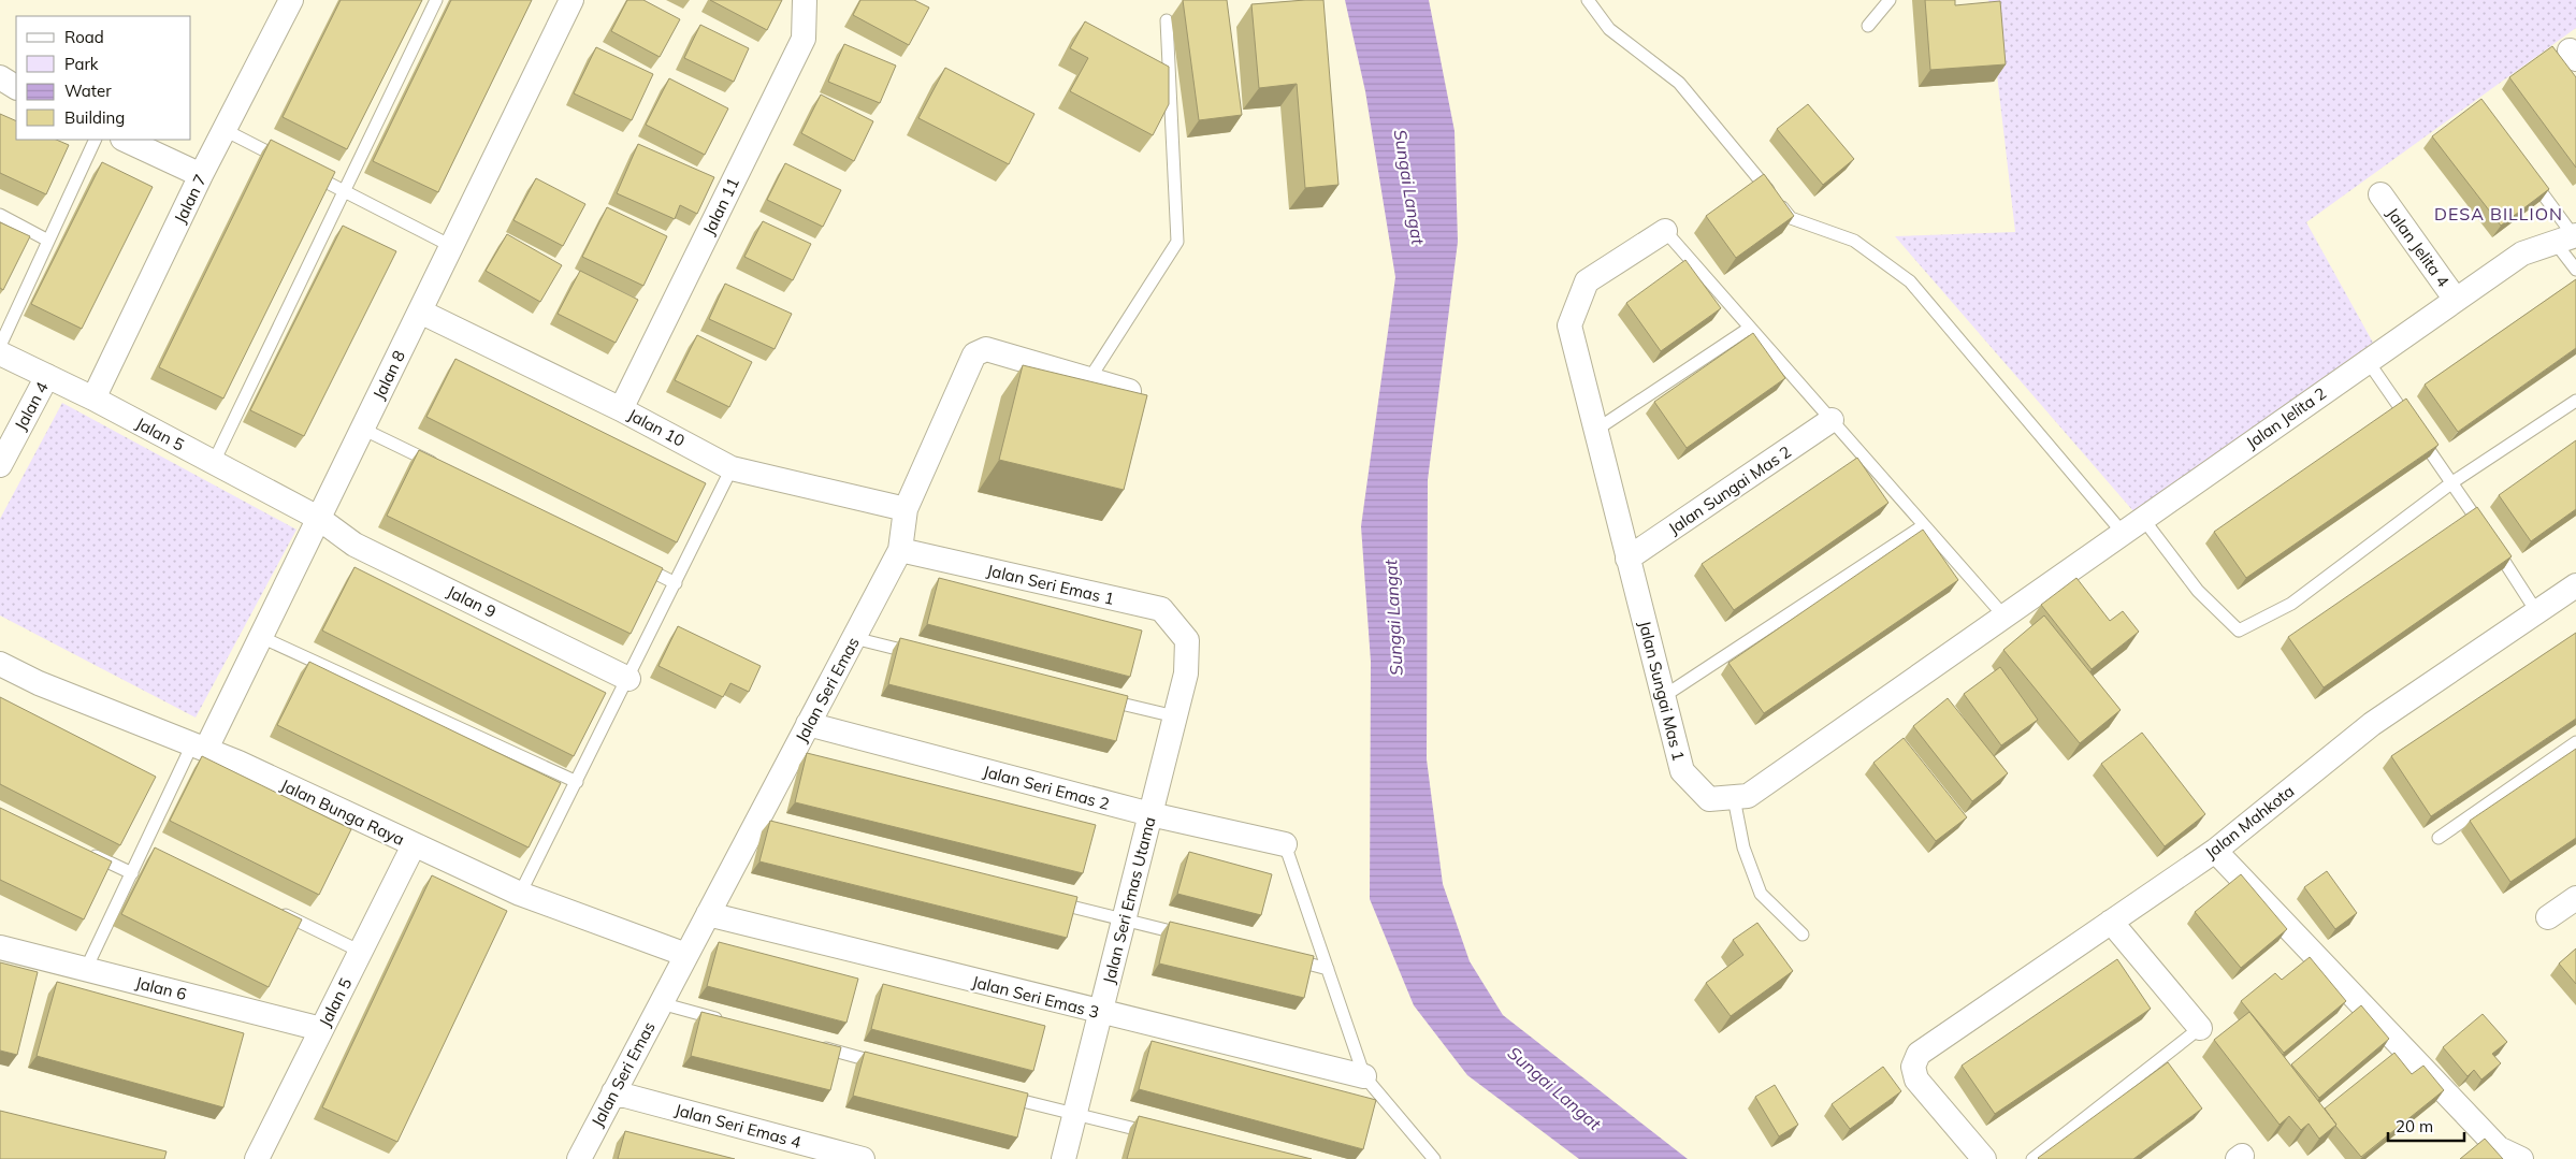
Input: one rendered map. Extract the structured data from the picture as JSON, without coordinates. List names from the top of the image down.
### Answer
{
  "streets": {
    "street": [
      "Jalan 7",
      "Jalan 11",
      "Jalan Jelita 4",
      "Jalan 8",
      "Jalan 4",
      "Jalan Jelita 2",
      "Jalan 10",
      "Jalan 5",
      "Jalan Sungai Mas 2",
      "Jalan Seri Emas 1",
      "Jalan 9",
      "Jalan Seri Emas",
      "Jalan Sungai Mas 1",
      "Jalan Seri Emas 2",
      "Jalan Bunga Raya",
      "Jalan Mahkota",
      "Jalan Seri Emas Utama",
      "Jalan 6",
      "Jalan Seri Emas 3",
      "Jalan Seri Emas 4"
    ]
  },
  "crossings": [
    ["Jalan 7", "Jalan 5"],
    ["Jalan 11", "Jalan 10"],
    ["Jalan Jelita 4", "Jalan Jelita 2"],
    ["Jalan 8", "Jalan 10"],
    ["Jalan 8", "Jalan 5"],
    ["Jalan 8", "Jalan 9"],
    ["Jalan 8", "Jalan Bunga Raya"],
    ["Jalan 4", "Jalan 5"],
    ["Jalan Jelita 2", "Jalan Sungai Mas 1"],
    ["Jalan 10", "Jalan Seri Emas"],
    ["Jalan 5", "Jalan 9"],
    ["Jalan 5", "Jalan Bunga Raya"],
    ["Jalan 5", "Jalan 6"],
    ["Jalan Sungai Mas 2", "Jalan Sungai Mas 1"],
    ["Jalan Seri Emas 1", "Jalan Seri Emas"],
    ["Jalan Seri Emas 1", "Jalan Seri Emas Utama"],
    ["Jalan Seri Emas", "Jalan Seri Emas 2"],
    ["Jalan Seri Emas", "Jalan Bunga Raya"],
    ["Jalan Seri Emas", "Jalan Seri Emas 3"],
    ["Jalan Seri Emas", "Jalan Seri Emas 4"],
    ["Jalan Seri Emas 2", "Jalan Seri Emas Utama"],
    ["Jalan Seri Emas Utama", "Jalan Seri Emas 3"]
  ],
  "districts": ["DESA BILLION"],
  "water": ["Sungai Langat"],
  "legend": [
    "Road",
    "Park",
    "Water",
    "Building"
  ],
  "scale_bar": "20 m"
}
